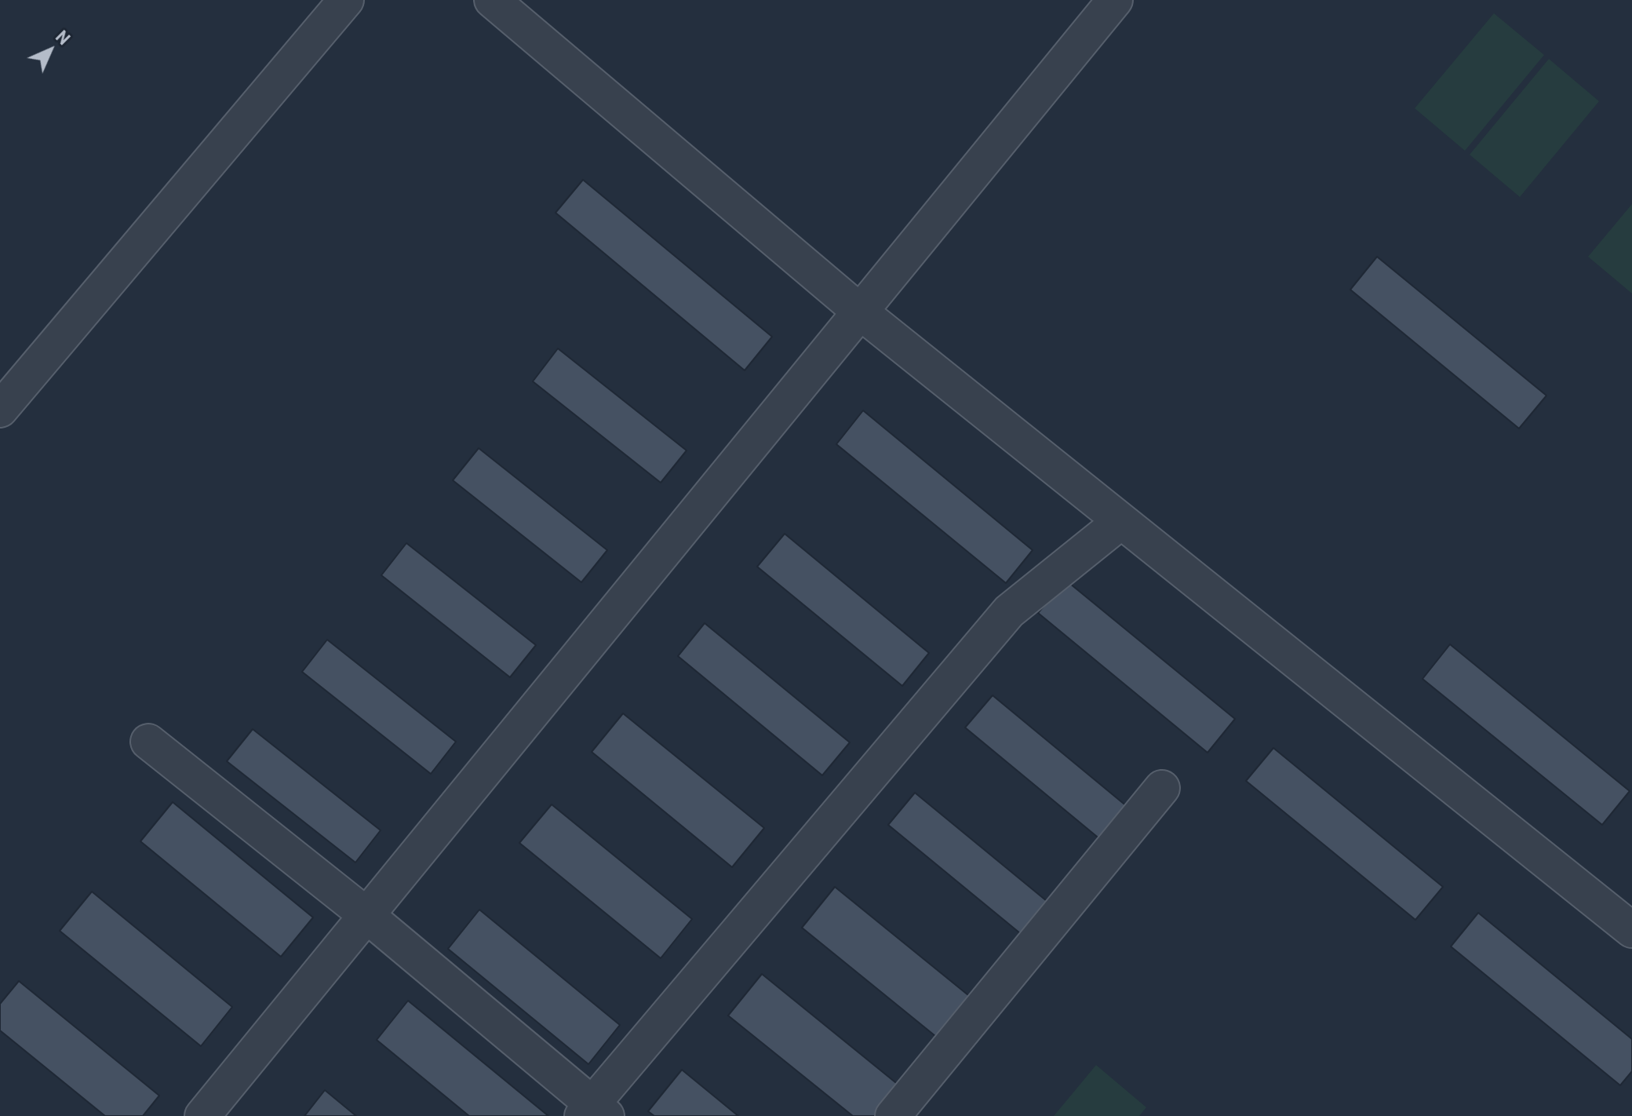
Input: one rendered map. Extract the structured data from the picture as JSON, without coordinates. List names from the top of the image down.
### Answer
{
  "north": "top right"
}
